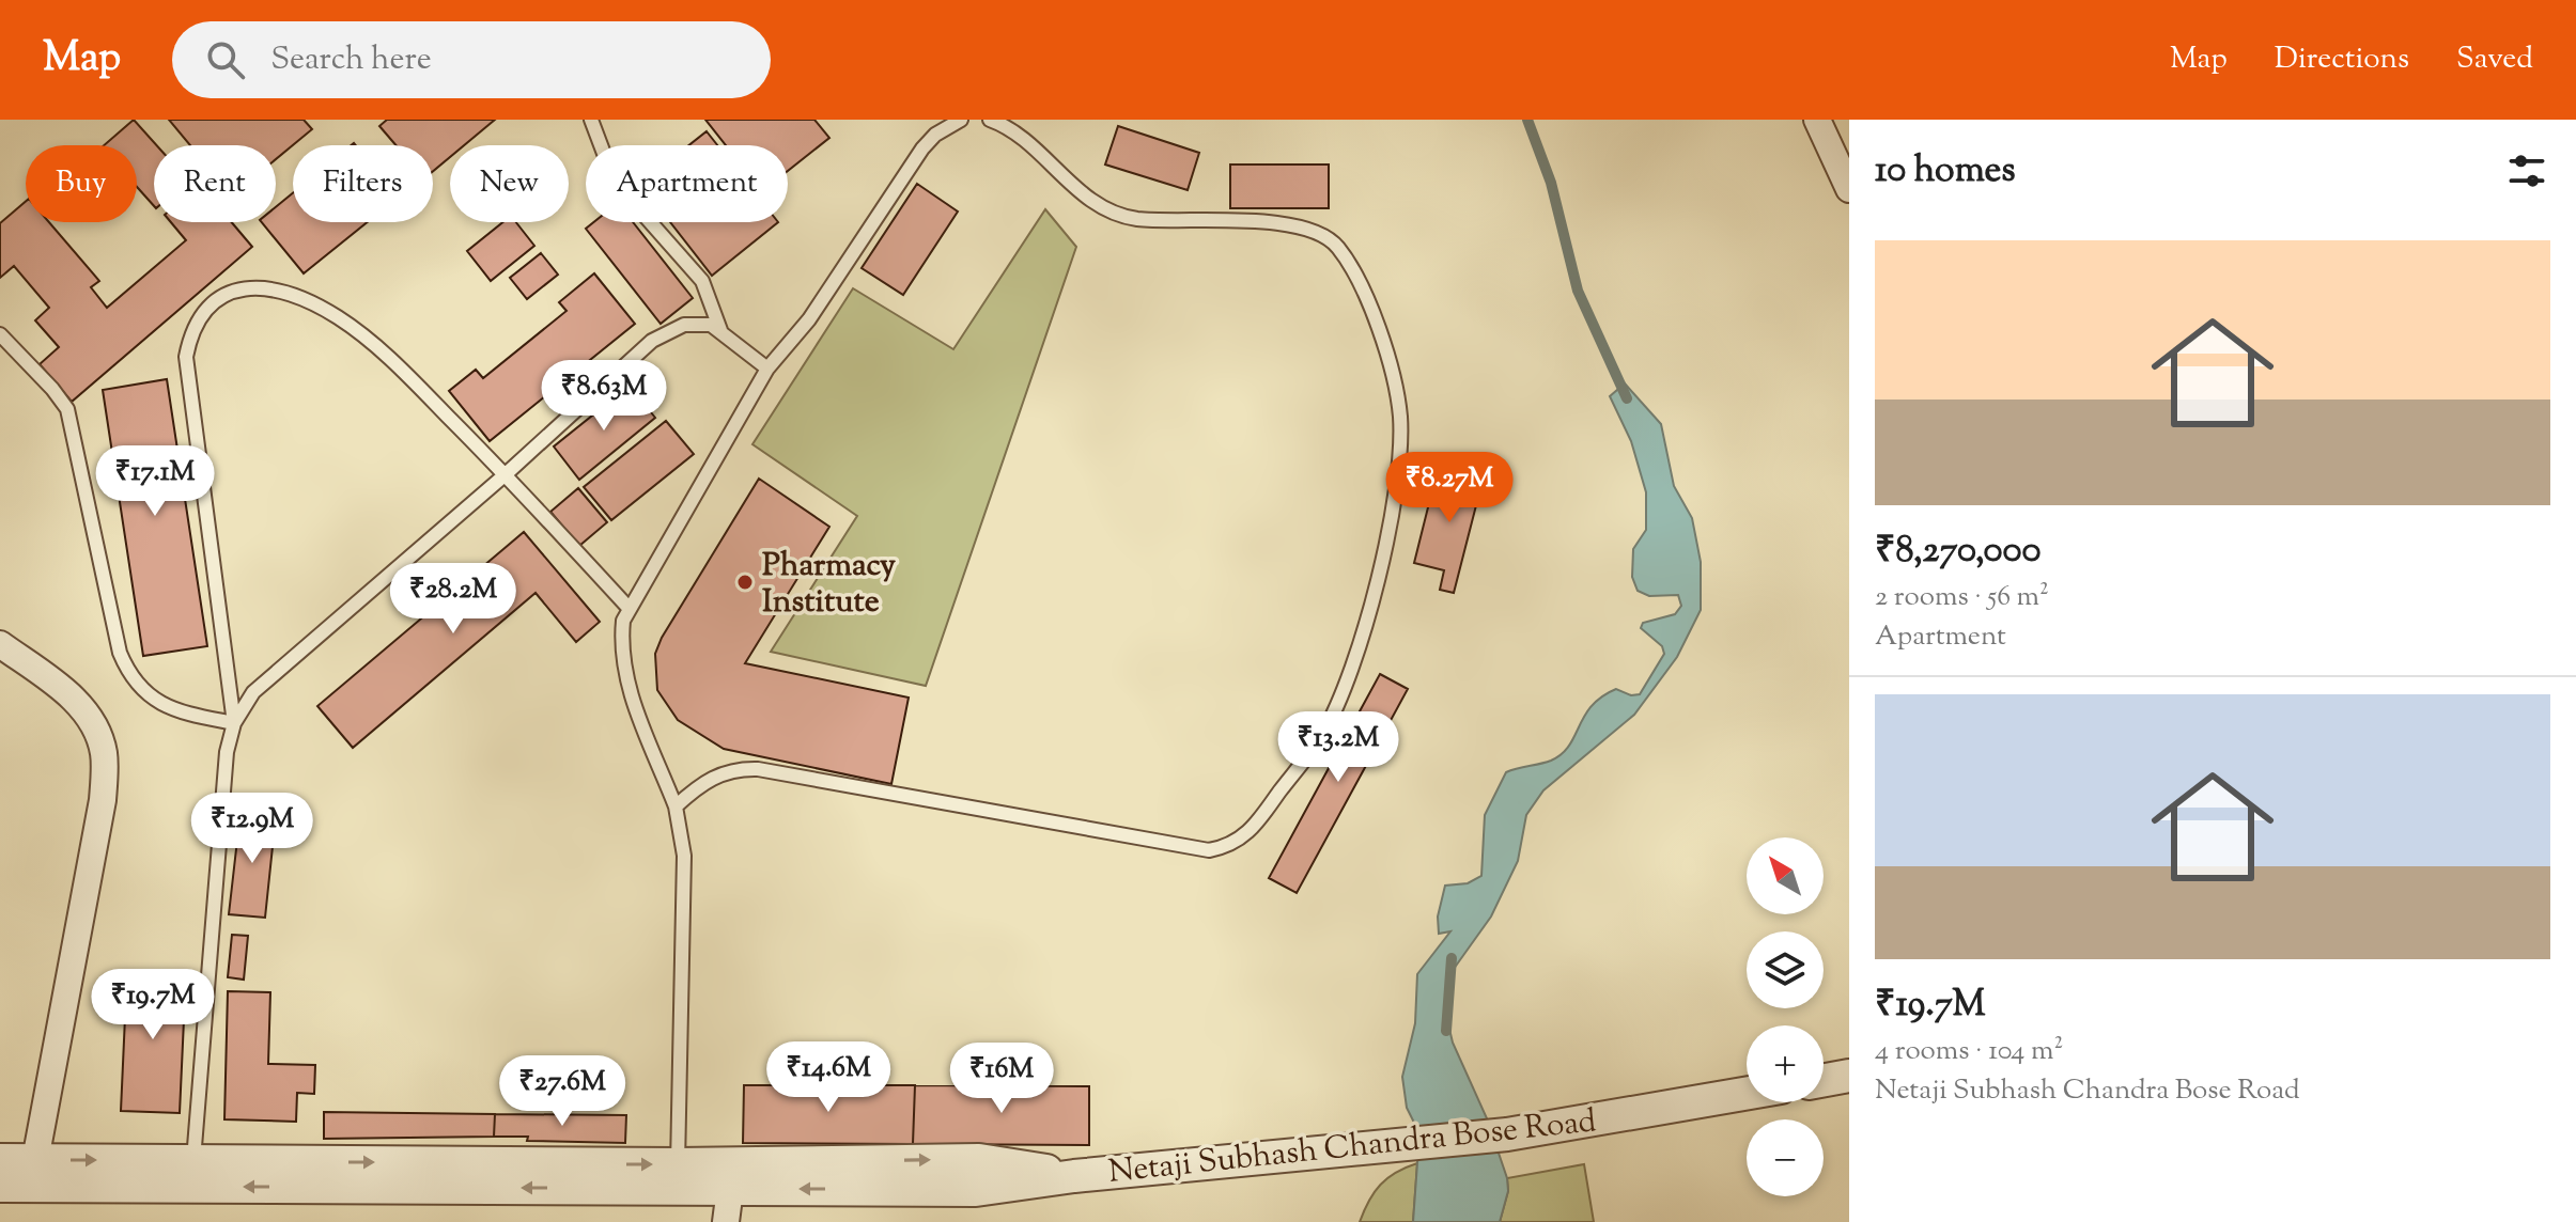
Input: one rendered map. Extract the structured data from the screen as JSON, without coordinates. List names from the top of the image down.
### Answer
{
  "streets": {
    "street": ["Netaji Subhash Chandra Bose Road"]
  },
  "places": ["Pharmacy Institute"],
  "north": "top left",
  "page": {
    "header": "Map",
    "search": "Search here",
    "nav": ["Map", "Directions", "Saved"],
    "heading": "10 homes",
    "chip": [
      "Buy",
      "Rent",
      "Filters",
      "New",
      "Apartment"
    ],
    "list": [
      {
        "name": "₹8,270,000",
        "note": "2 rooms · 56 m² · Apartment"
      },
      {
        "name": "₹19.7M",
        "note": "4 rooms · 104 m² · Netaji Subhash Chandra Bose Road"
      }
    ],
    "price": [
      "₹8.63M",
      "₹17.1M",
      "₹8.27M",
      "₹28.2M",
      "₹13.2M",
      "₹12.9M",
      "₹19.7M",
      "₹14.6M",
      "₹16M",
      "₹27.6M"
    ],
    "map_buttons": ["+", "−"]
  }
}
